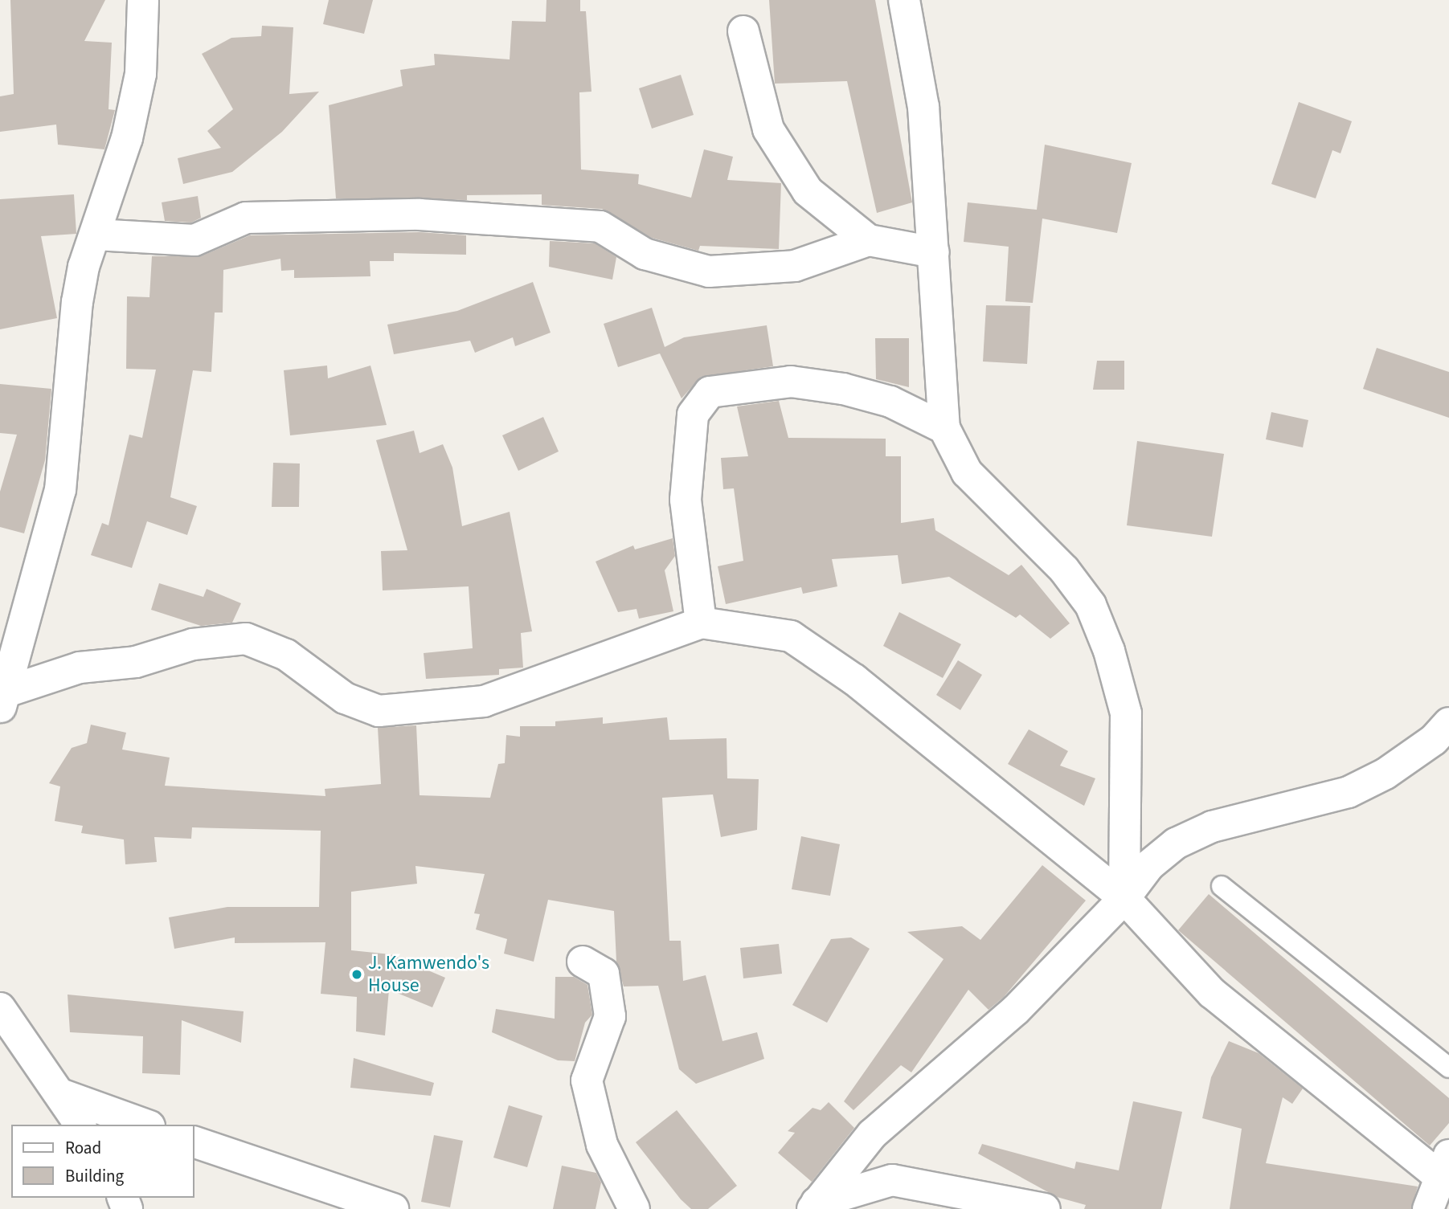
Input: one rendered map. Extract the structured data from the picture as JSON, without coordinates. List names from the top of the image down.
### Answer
{
  "places": ["J. Kamwendo's House"],
  "legend": ["Road", "Building"]
}
